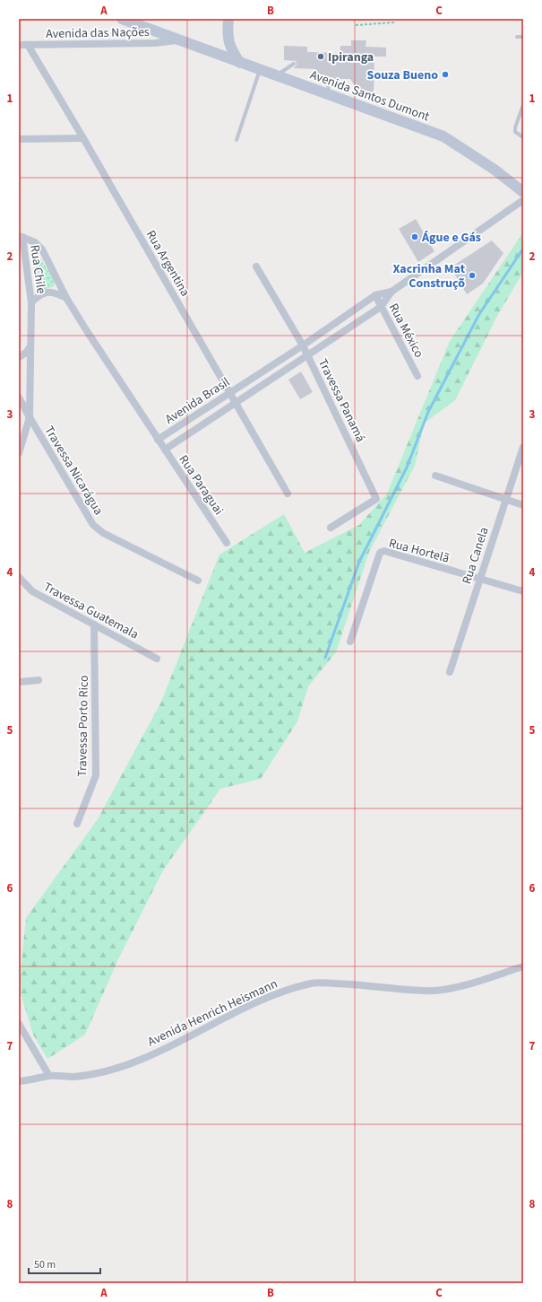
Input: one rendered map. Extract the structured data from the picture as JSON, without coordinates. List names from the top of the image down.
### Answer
{
  "streets": {
    "street": [
      "Avenida das Nações",
      "Avenida Santos Dumont",
      "Rua Argentina",
      "Rua Chile",
      "Rua México",
      "Avenida Brasil",
      "Travessa Panamá",
      "Travessa Nicarágua",
      "Rua Paraguai",
      "Rua Hortelã",
      "Rua Canela",
      "Travessa Guatemala",
      "Travessa Porto Rico",
      "Avenida Henrich Heismann"
    ]
  },
  "crossings": [
    ["Avenida das Nações", "Avenida Santos Dumont"],
    ["Avenida das Nações", "Rua Argentina"],
    ["Rua Argentina", "Avenida Brasil"],
    ["Rua Chile", "Avenida Brasil"],
    ["Rua Chile", "Travessa Nicarágua"],
    ["Rua México", "Avenida Brasil"],
    ["Avenida Brasil", "Travessa Panamá"],
    ["Avenida Brasil", "Rua Paraguai"],
    ["Rua Hortelã", "Rua Canela"],
    ["Travessa Guatemala", "Travessa Porto Rico"]
  ],
  "places": [
    "Ipiranga",
    "Souza Bueno",
    "Águe e Gás",
    "Xacrinha Mat Construçõ"
  ],
  "scale_bar": "50 m",
  "grid": {
    "columns": ["A", "B", "C"],
    "rows": [
      "1",
      "2",
      "3",
      "4",
      "5",
      "6",
      "7",
      "8"
    ]
  }
}
